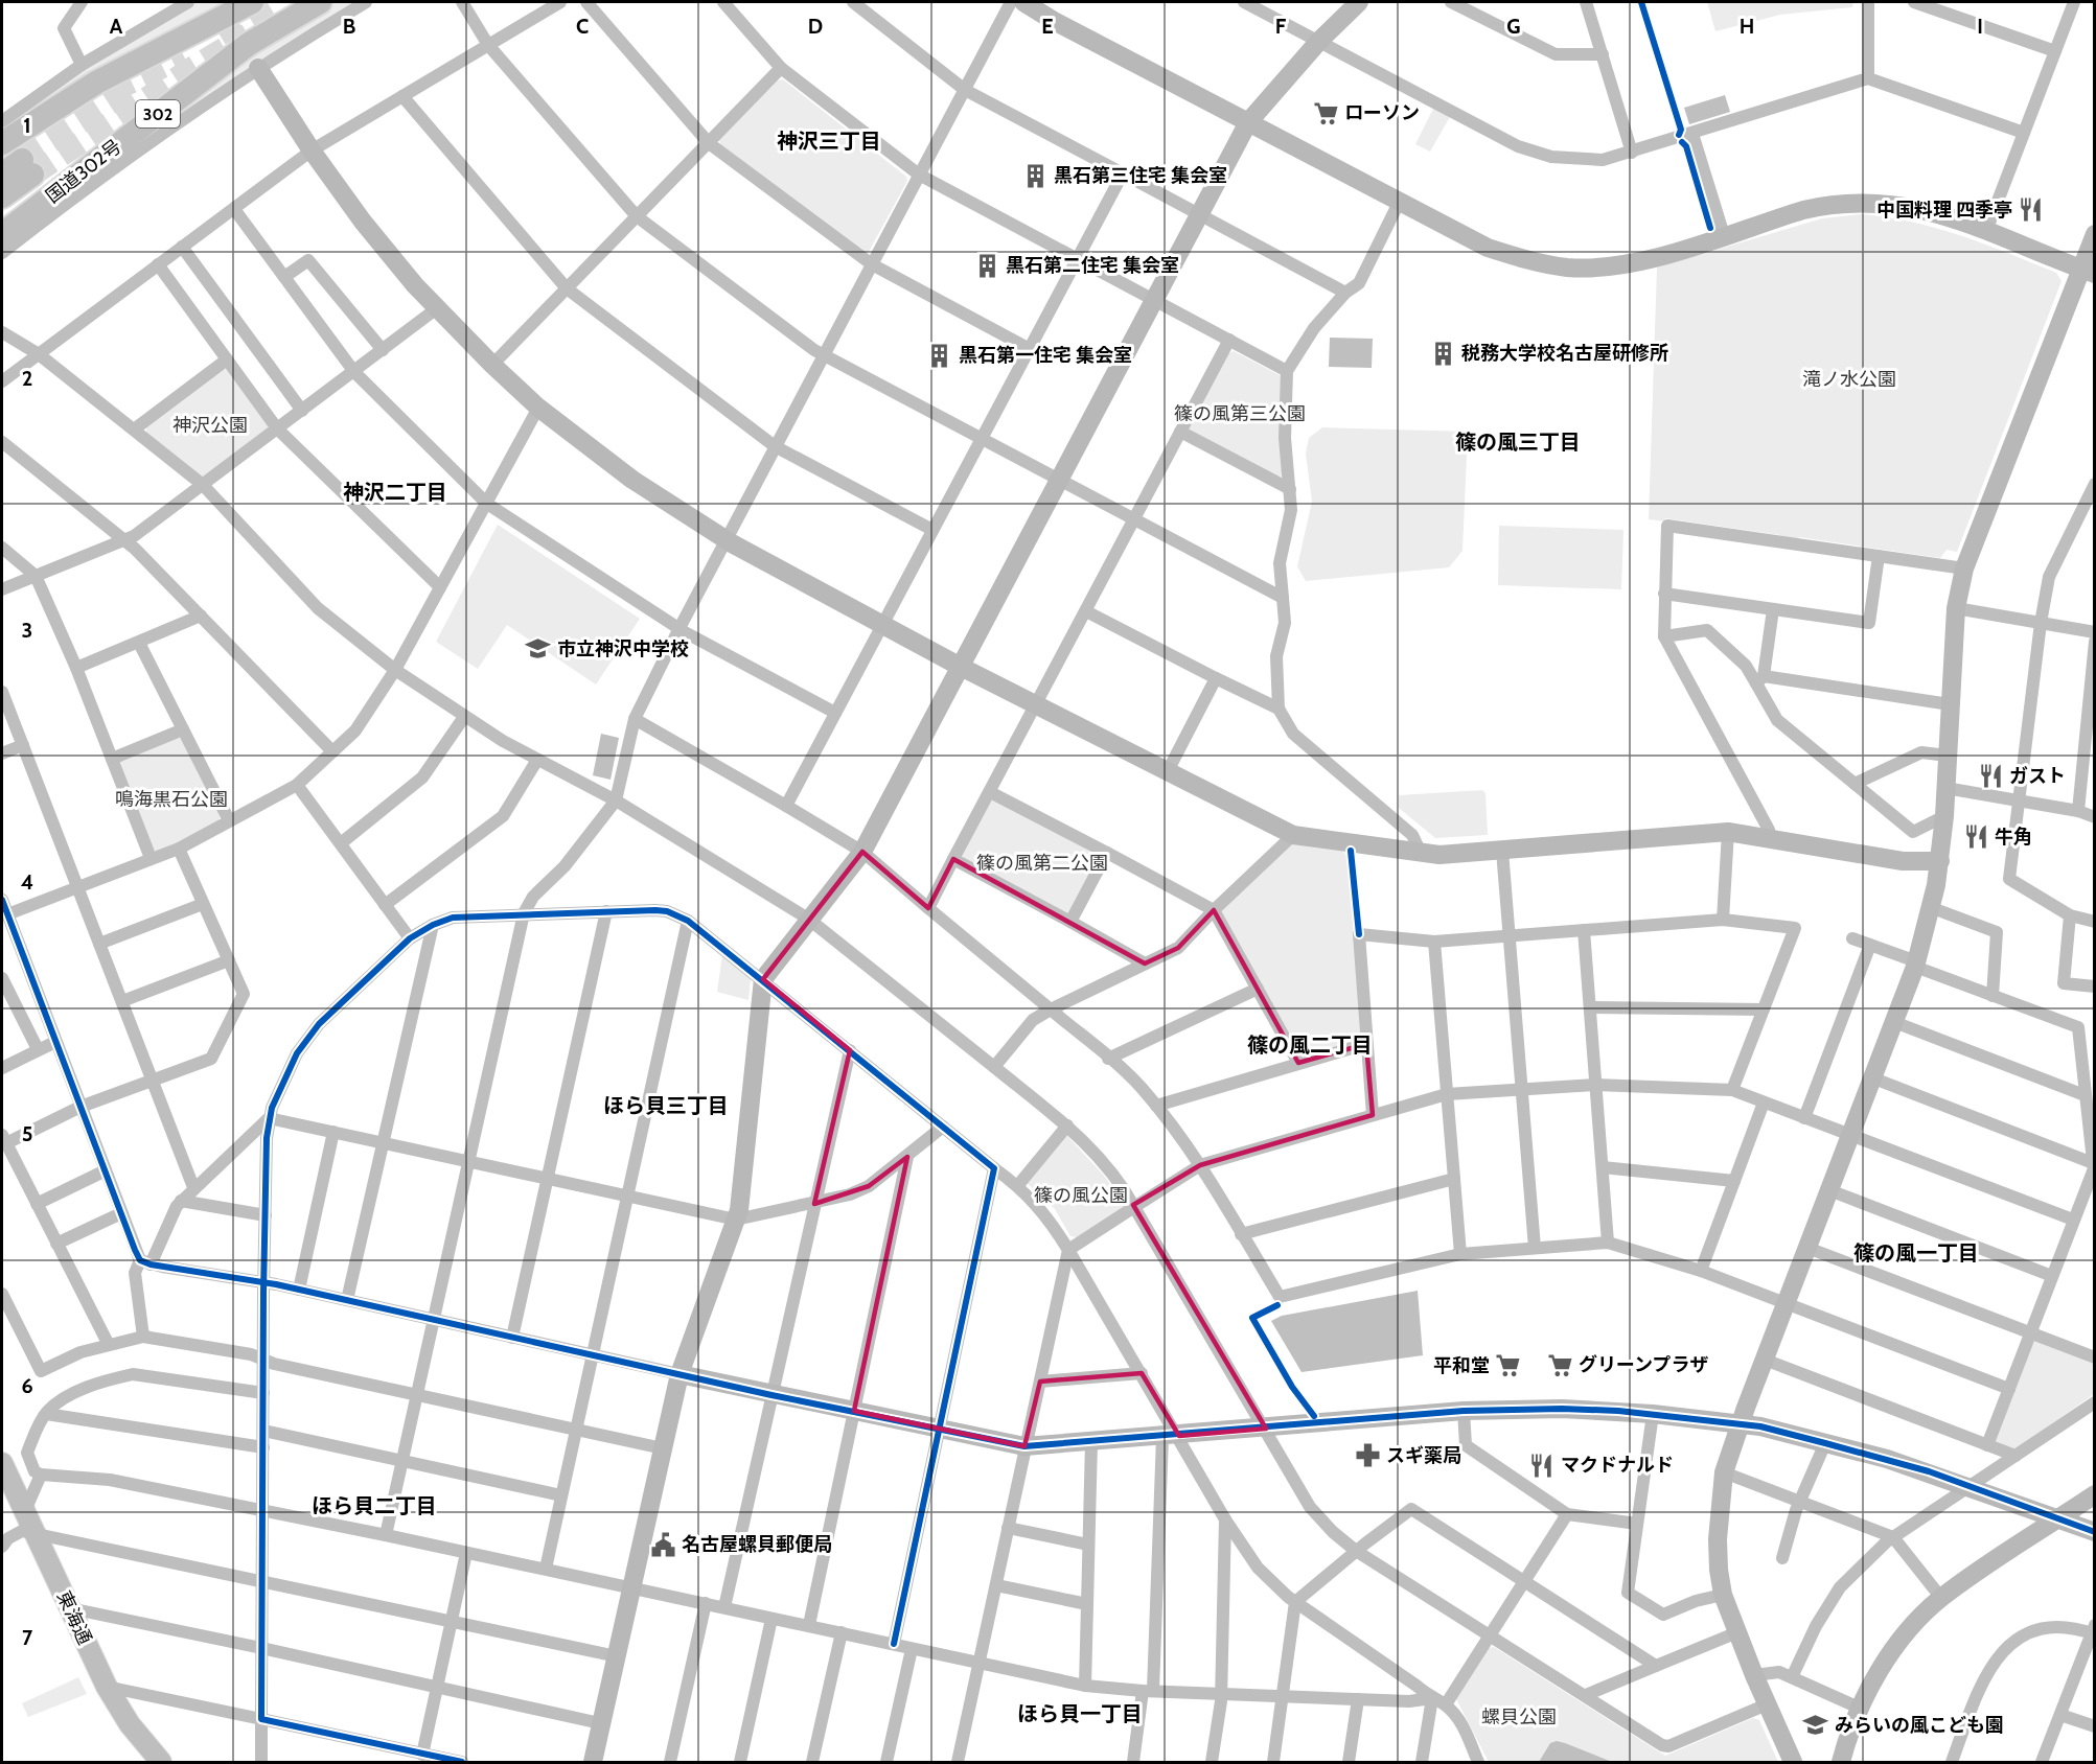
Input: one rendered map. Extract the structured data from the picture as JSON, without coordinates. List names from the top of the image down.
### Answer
{
  "streets": {
    "highway": ["302", "国道302号"],
    "main road": ["東海通"]
  },
  "districts": [
    "神沢三丁目",
    "篠の風三丁目",
    "神沢二丁目",
    "篠の風二丁目",
    "ほら貝三丁目",
    "篠の風一丁目",
    "ほら貝二丁目",
    "ほら貝一丁目"
  ],
  "parks": [
    "滝ノ水公園",
    "篠の風第三公園",
    "神沢公園",
    "鳴海黒石公園",
    "篠の風第二公園",
    "篠の風公園",
    "螺貝公園"
  ],
  "places": {
    "supermarket": ["ローソン", "グリーンプラザ", "平和堂"],
    "building": [
      "黒石第三住宅 集会室",
      "黒石第二住宅 集会室",
      "税務大学校名古屋研修所",
      "黒石第一住宅 集会室"
    ],
    "restaurant": [
      "中国料理 四季亭",
      "ガスト",
      "牛角",
      "マクドナルド"
    ],
    "school or university": ["市立神沢中学校", "みらいの風こども園"],
    "pharmacy": ["スギ薬局"],
    "public building": ["名古屋螺貝郵便局"]
  },
  "grid": {
    "columns": [
      "A",
      "B",
      "C",
      "D",
      "E",
      "F",
      "G",
      "H",
      "I"
    ],
    "rows": [
      "1",
      "2",
      "3",
      "4",
      "5",
      "6",
      "7"
    ]
  }
}
